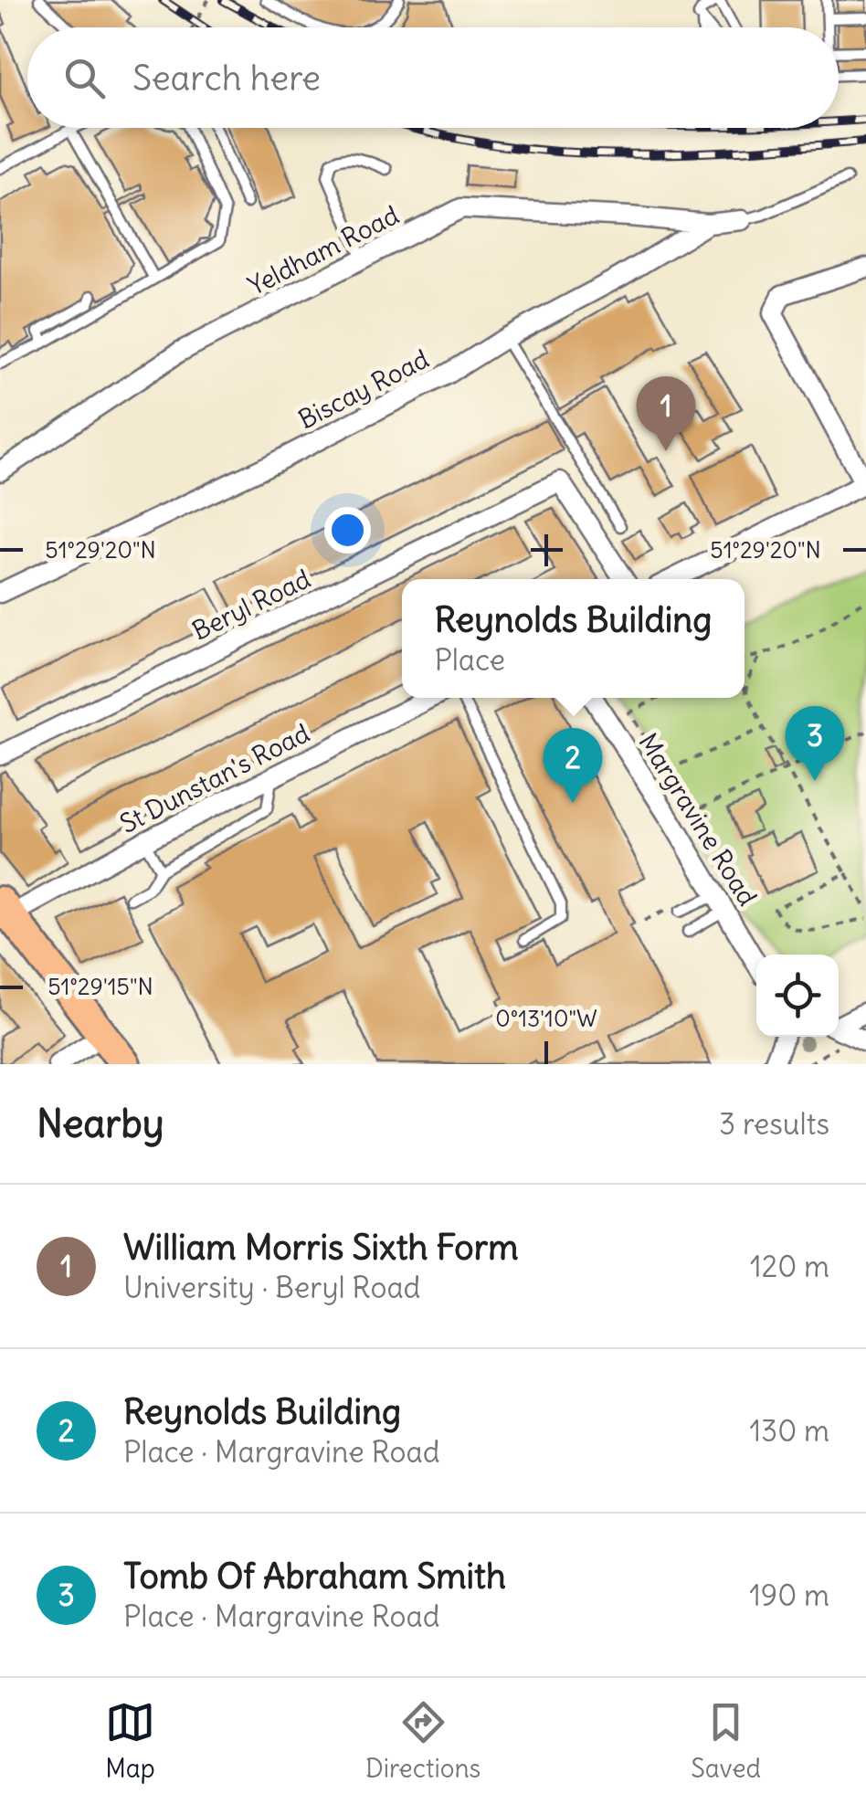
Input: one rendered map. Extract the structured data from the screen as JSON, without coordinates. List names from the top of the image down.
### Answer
{
  "streets": {
    "street": [
      "Yeldham Road",
      "Biscay Road",
      "Beryl Road",
      "St Dunstan's Road",
      "Margravine Road"
    ]
  },
  "crossings": [
    ["Yeldham Road", "Biscay Road"]
  ],
  "page": {
    "search": "Search here",
    "pins": ["1", "3", "2"],
    "popup": ["Reynolds Building", "Place"],
    "heading": ["Nearby", "3 results"],
    "list": [
      {
        "mark": "1",
        "name": "William Morris Sixth Form",
        "note": "University · Beryl Road",
        "value": "120 m"
      },
      {
        "mark": "2",
        "name": "Reynolds Building",
        "note": "Place · Margravine Road",
        "value": "130 m"
      },
      {
        "mark": "3",
        "name": "Tomb Of Abraham Smith",
        "note": "Place · Margravine Road",
        "value": "190 m"
      }
    ],
    "nav": ["Map", "Directions", "Saved"]
  },
  "coordinates": ["51°29'20\"N", "51°29'15\"N", "0°13'10\"W"]
}
